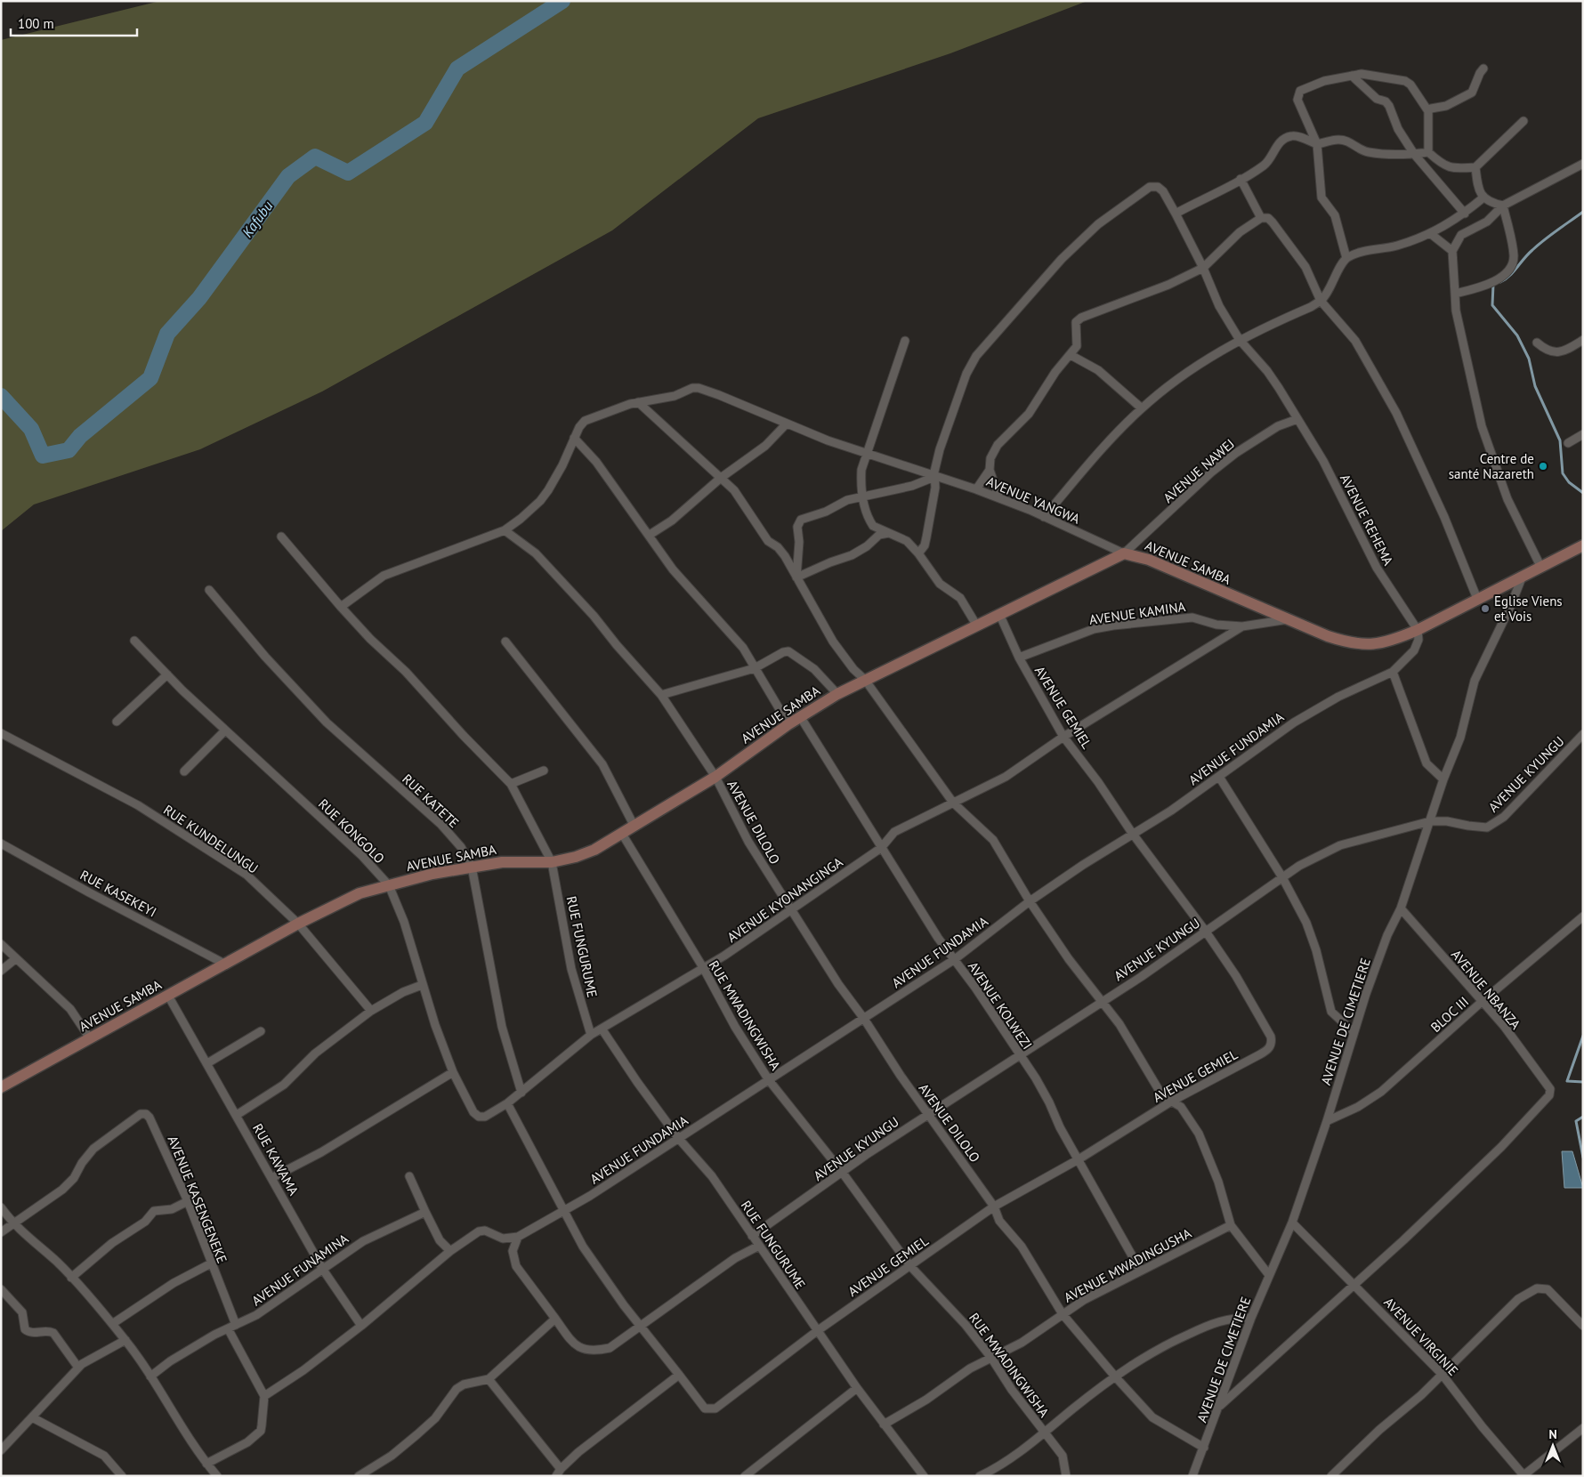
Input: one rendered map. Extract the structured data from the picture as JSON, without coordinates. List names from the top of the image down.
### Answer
{
  "streets": {
    "street": [
      "AVENUE NAWEJ",
      "AVENUE YANGWA",
      "AVENUE REHEMA",
      "AVENUE SAMBA",
      "AVENUE KAMINA",
      "AVENUE GEMIEL",
      "AVENUE FUNDAMIA",
      "AVENUE KYUNGU",
      "RUE KATETE",
      "AVENUE DILOLO",
      "RUE KONGOLO",
      "RUE KUNDELUNGU",
      "RUE KASEKEYI",
      "AVENUE KYONANGINGA",
      "RUE FUNGURUME",
      "AVENUE NBANZA",
      "AVENUE KOLWEZI",
      "BLOC III",
      "RUE MWADINGWISHA",
      "AVENUE DE CIMETIERE",
      "RUE KAWAMA",
      "AVENUE KASENGENEKE",
      "AVENUE MWADINGUSHA",
      "AVENUE FUNAMINA",
      "AVENUE VIRGINIE"
    ]
  },
  "crossings": [
    ["AVENUE NAWEJ", "AVENUE YANGWA"],
    ["AVENUE NAWEJ", "AVENUE REHEMA"],
    ["AVENUE NAWEJ", "AVENUE SAMBA"],
    ["AVENUE YANGWA", "AVENUE REHEMA"],
    ["AVENUE YANGWA", "AVENUE SAMBA"],
    ["AVENUE REHEMA", "AVENUE SAMBA"],
    ["AVENUE REHEMA", "AVENUE FUNDAMIA"],
    ["AVENUE SAMBA", "AVENUE KAMINA"],
    ["AVENUE SAMBA", "AVENUE GEMIEL"],
    ["AVENUE SAMBA", "AVENUE FUNDAMIA"],
    ["AVENUE SAMBA", "RUE KATETE"],
    ["AVENUE SAMBA", "AVENUE DILOLO"],
    ["AVENUE SAMBA", "RUE KONGOLO"],
    ["AVENUE SAMBA", "RUE KUNDELUNGU"],
    ["AVENUE SAMBA", "RUE KASEKEYI"],
    ["AVENUE SAMBA", "RUE FUNGURUME"],
    ["AVENUE SAMBA", "AVENUE KOLWEZI"],
    ["AVENUE SAMBA", "RUE MWADINGWISHA"],
    ["AVENUE SAMBA", "AVENUE DE CIMETIERE"],
    ["AVENUE SAMBA", "RUE KAWAMA"],
    ["AVENUE KAMINA", "AVENUE GEMIEL"],
    ["AVENUE KAMINA", "AVENUE KYONANGINGA"],
    ["AVENUE GEMIEL", "AVENUE FUNDAMIA"],
    ["AVENUE GEMIEL", "AVENUE KYUNGU"],
    ["AVENUE GEMIEL", "AVENUE DILOLO"],
    ["AVENUE GEMIEL", "AVENUE KYONANGINGA"],
    ["AVENUE GEMIEL", "RUE FUNGURUME"],
    ["AVENUE GEMIEL", "AVENUE KOLWEZI"],
    ["AVENUE GEMIEL", "RUE MWADINGWISHA"],
    ["AVENUE FUNDAMIA", "AVENUE DILOLO"],
    ["AVENUE FUNDAMIA", "RUE FUNGURUME"],
    ["AVENUE FUNDAMIA", "AVENUE KOLWEZI"],
    ["AVENUE FUNDAMIA", "RUE MWADINGWISHA"],
    ["AVENUE KYUNGU", "AVENUE DILOLO"],
    ["AVENUE KYUNGU", "RUE FUNGURUME"],
    ["AVENUE KYUNGU", "AVENUE KOLWEZI"],
    ["AVENUE KYUNGU", "RUE MWADINGWISHA"],
    ["AVENUE KYUNGU", "AVENUE DE CIMETIERE"],
    ["RUE KATETE", "AVENUE KYONANGINGA"],
    ["AVENUE DILOLO", "AVENUE KYONANGINGA"],
    ["AVENUE DILOLO", "AVENUE DE CIMETIERE"],
    ["AVENUE DILOLO", "AVENUE MWADINGUSHA"],
    ["RUE KONGOLO", "AVENUE KYONANGINGA"],
    ["AVENUE KYONANGINGA", "RUE FUNGURUME"],
    ["AVENUE KYONANGINGA", "AVENUE KOLWEZI"],
    ["AVENUE KYONANGINGA", "RUE MWADINGWISHA"],
    ["RUE FUNGURUME", "AVENUE MWADINGUSHA"],
    ["AVENUE NBANZA", "BLOC III"],
    ["AVENUE NBANZA", "AVENUE DE CIMETIERE"],
    ["AVENUE NBANZA", "AVENUE VIRGINIE"],
    ["AVENUE KOLWEZI", "AVENUE MWADINGUSHA"],
    ["BLOC III", "AVENUE DE CIMETIERE"],
    ["RUE MWADINGWISHA", "AVENUE MWADINGUSHA"],
    ["AVENUE DE CIMETIERE", "AVENUE VIRGINIE"],
    ["RUE KAWAMA", "AVENUE FUNAMINA"],
    ["AVENUE KASENGENEKE", "AVENUE FUNAMINA"]
  ],
  "water": ["Kafubu"],
  "places": ["Centre de santé Nazareth", "Eglise Viens et Vois"],
  "scale_bar": "100 m",
  "north": "top"
}
